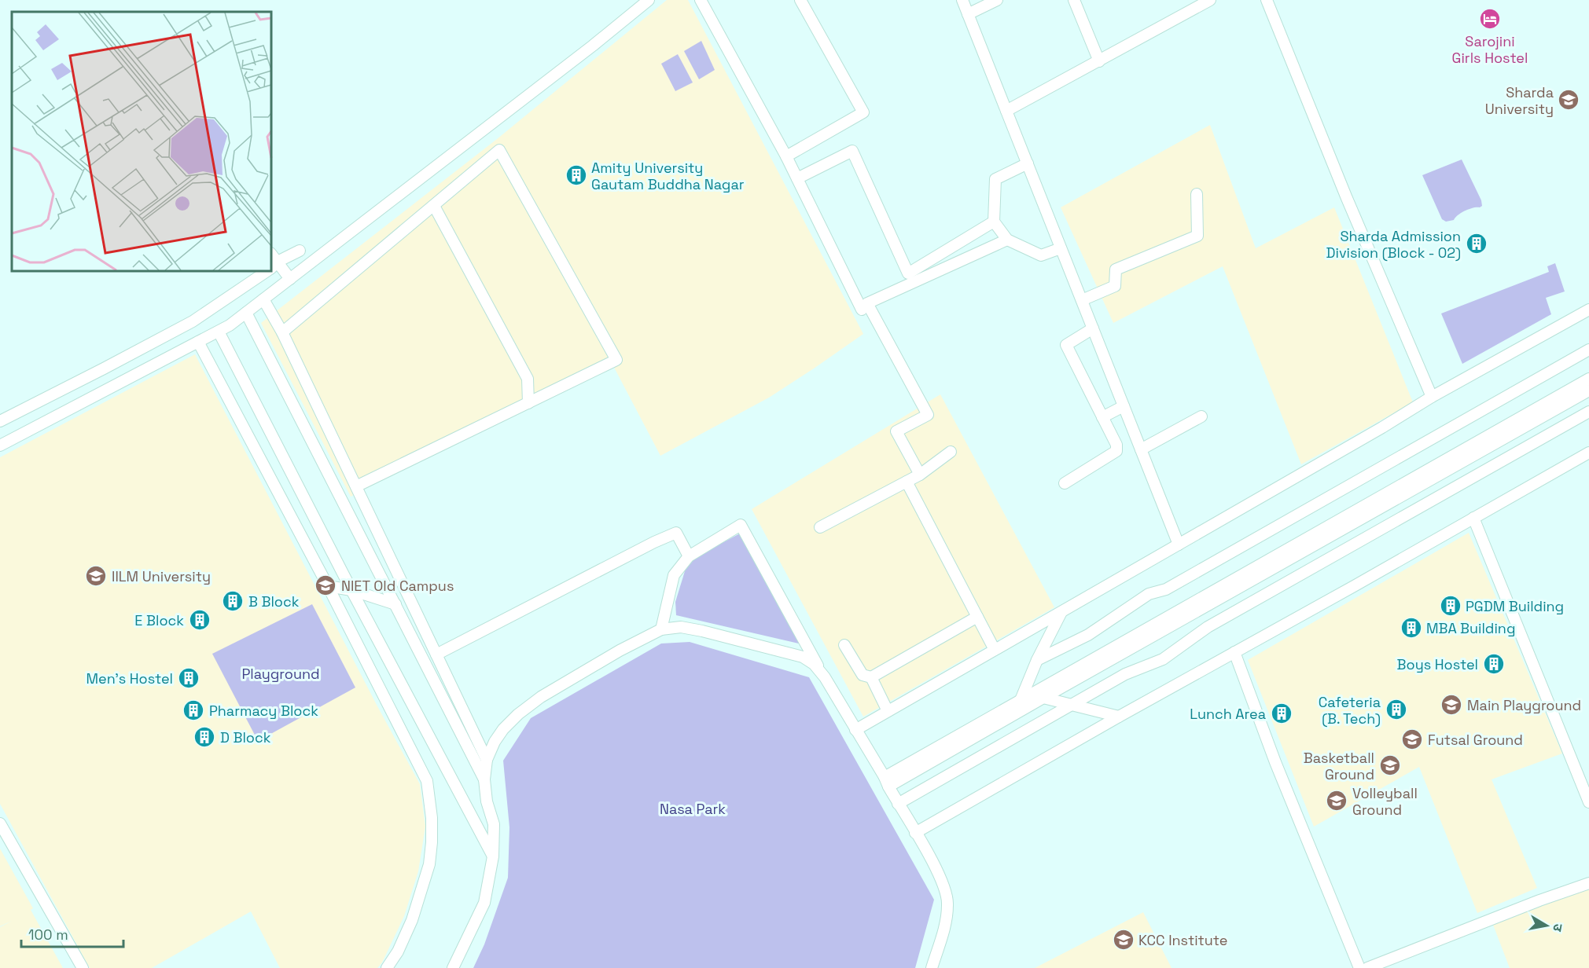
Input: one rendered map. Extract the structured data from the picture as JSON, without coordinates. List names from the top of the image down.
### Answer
{
  "parks": ["Playground", "Nasa Park"],
  "places": {
    "hotel": ["Sarojini Girls Hostel"],
    "school or university": [
      "Sharda University",
      "IILM University",
      "NIET Old Campus",
      "Main Playground",
      "Futsal Ground",
      "Basketball Ground",
      "Volleyball Ground",
      "KCC Institute"
    ],
    "building": [
      "Amity University Gautam Buddha Nagar",
      "Sharda Admission Division (Block - 02)",
      "B Block",
      "PGDM Building",
      "E Block",
      "MBA Building",
      "Boys Hostel",
      "Men's Hostel",
      "Cafeteria (B. Tech)",
      "Pharmacy Block",
      "Lunch Area",
      "D Block"
    ]
  },
  "scale_bar": "100 m",
  "north": "right"
}
